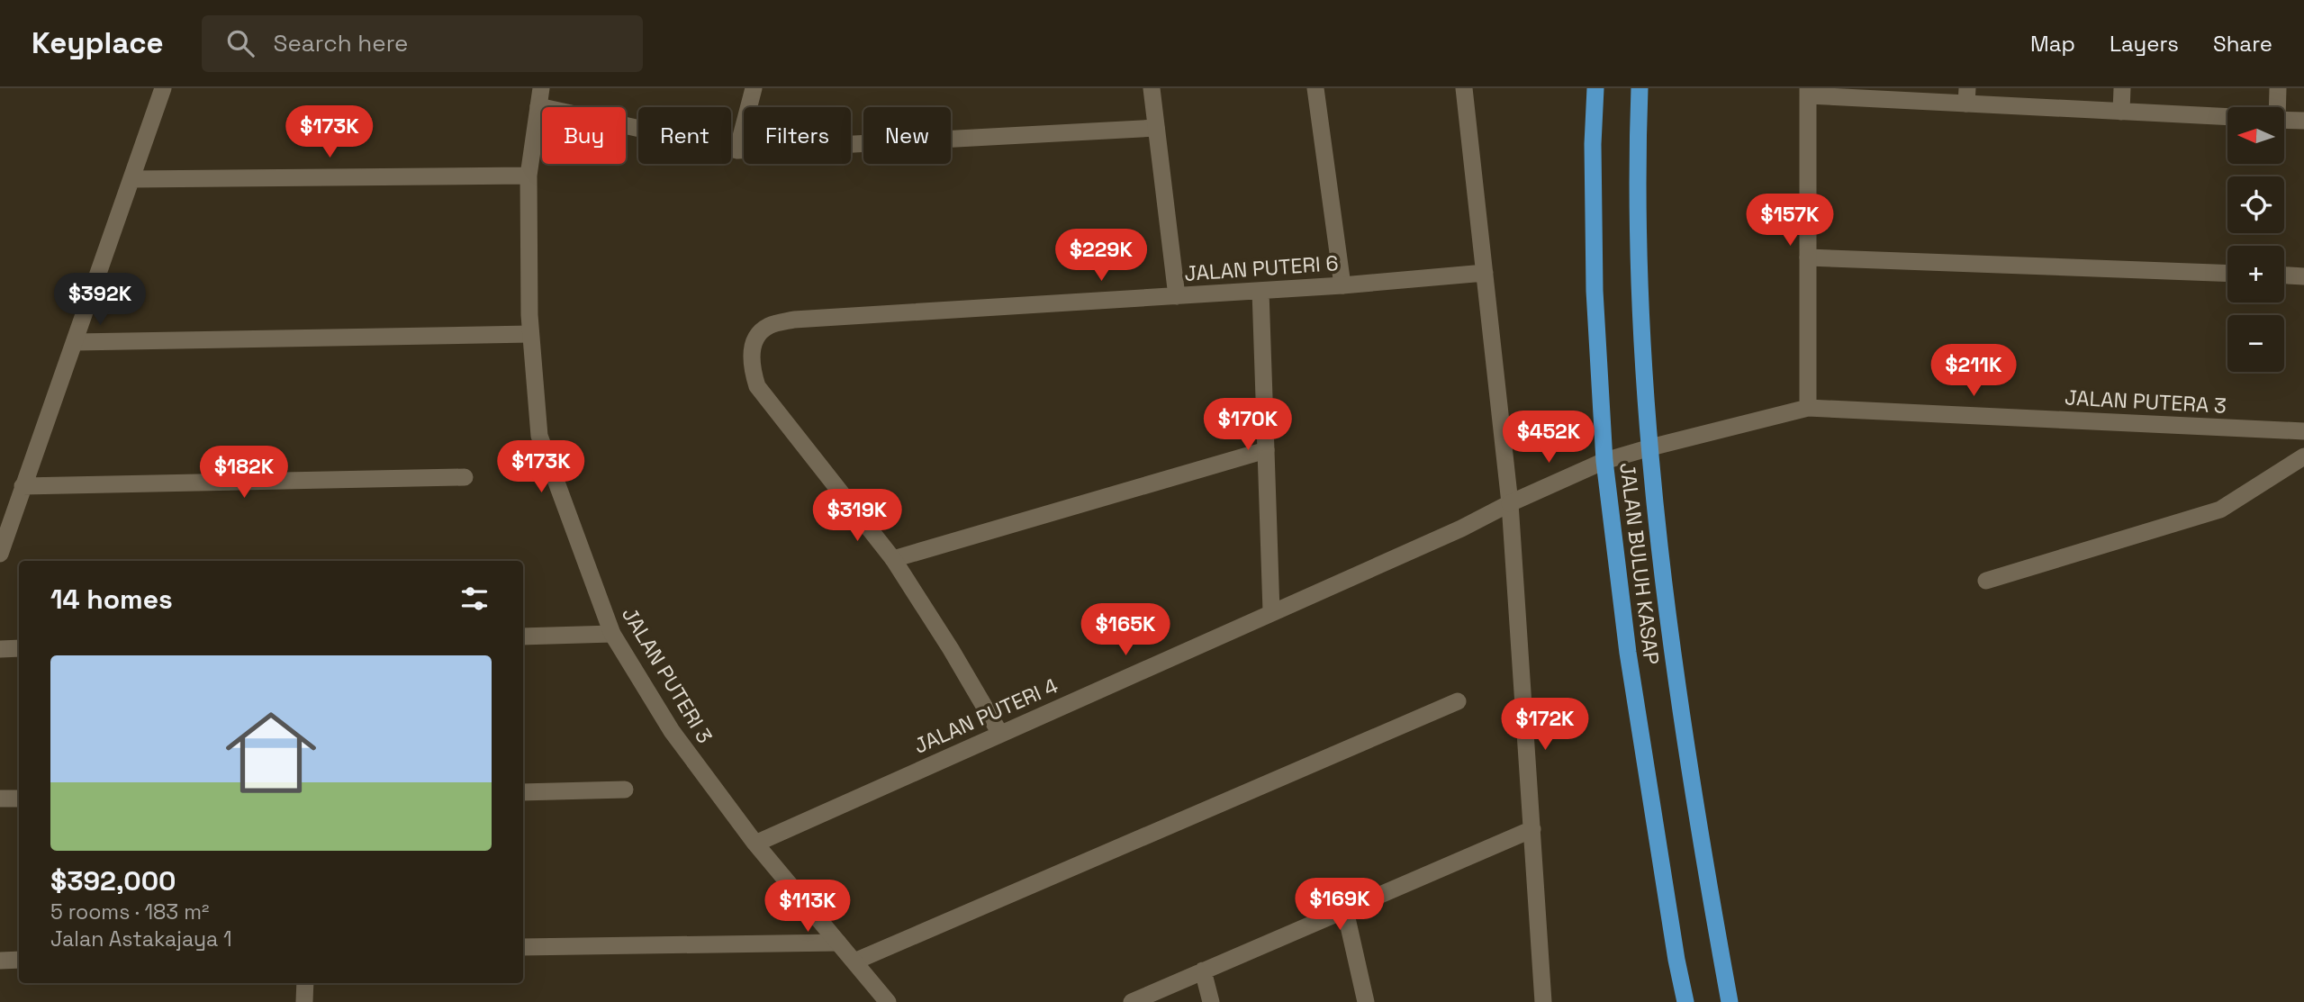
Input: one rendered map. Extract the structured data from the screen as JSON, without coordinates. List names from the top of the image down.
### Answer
{
  "streets": {
    "highway": ["JALAN BULUH KASAP"],
    "street": [
      "JALAN PUTERI 6",
      "JALAN PUTERA 3",
      "JALAN PUTERI 3",
      "JALAN PUTERI 4"
    ]
  },
  "crossings": [
    ["JALAN PUTERA 3", "JALAN BULUH KASAP"],
    ["JALAN PUTERA 3", "JALAN PUTERI 4"],
    ["JALAN BULUH KASAP", "JALAN PUTERI 4"],
    ["JALAN PUTERI 3", "JALAN PUTERI 4"]
  ],
  "north": "left",
  "page": {
    "header": "Keyplace",
    "search": "Search here",
    "nav": ["Map", "Layers", "Share"],
    "price": [
      "$173K",
      "$157K",
      "$229K",
      "$392K",
      "$211K",
      "$170K",
      "$452K",
      "$173K",
      "$182K",
      "$319K",
      "$165K",
      "$172K",
      "$169K",
      "$113K"
    ],
    "map_buttons": ["+", "−"],
    "chip": [
      "Buy",
      "Rent",
      "Filters",
      "New"
    ],
    "heading": "14 homes",
    "list": [
      {
        "name": "$392,000",
        "note": "5 rooms · 183 m² · Jalan Astakajaya 1"
      }
    ]
  }
}
